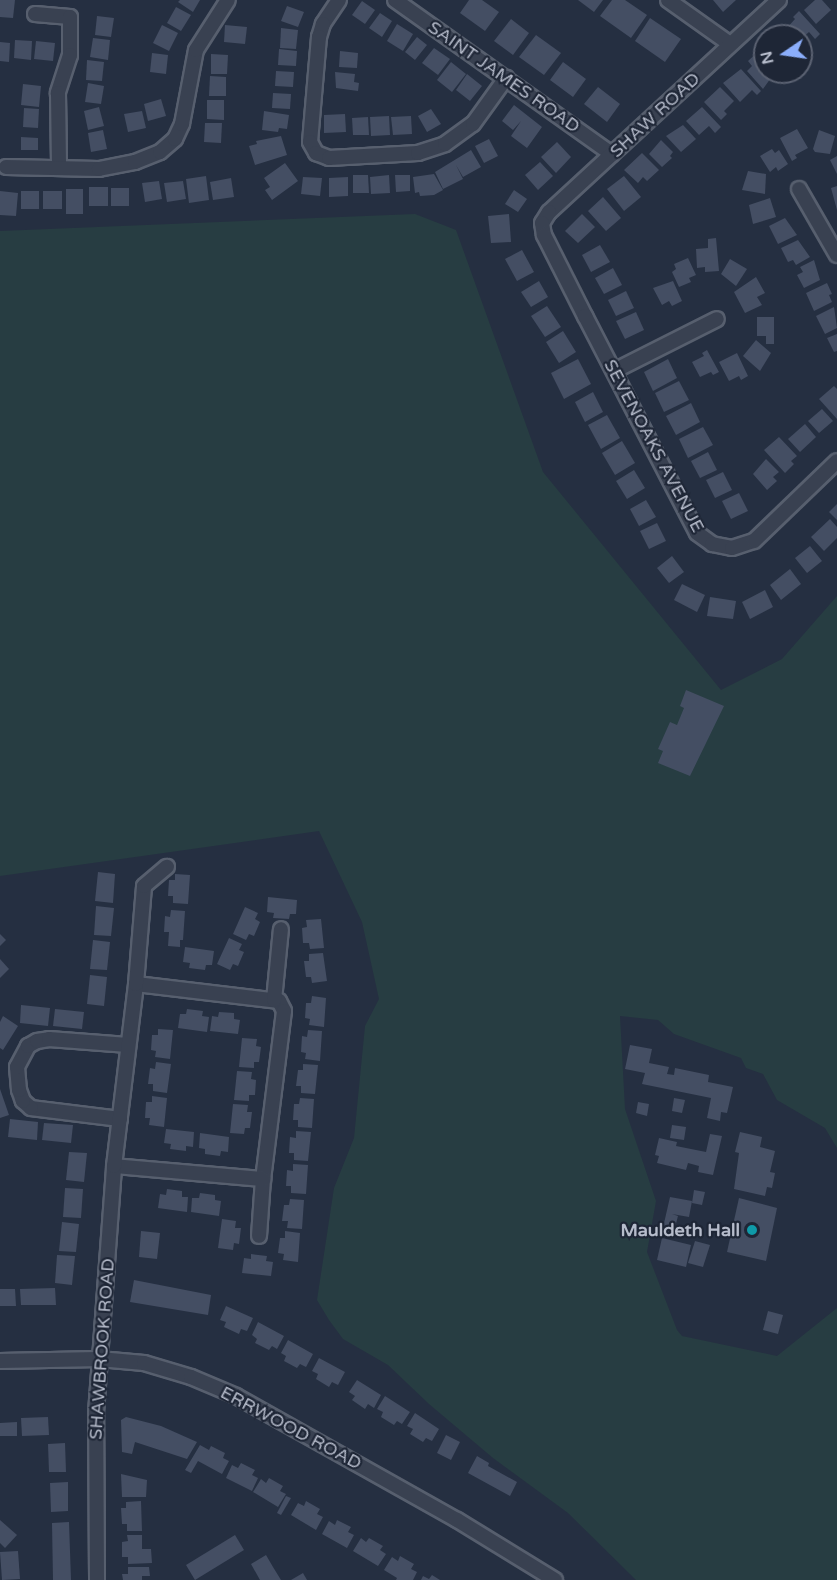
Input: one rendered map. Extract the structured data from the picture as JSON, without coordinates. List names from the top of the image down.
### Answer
{
  "streets": {
    "street": [
      "SAINT JAMES ROAD",
      "SHAW ROAD",
      "SEVENOAKS AVENUE",
      "SHAWBROOK ROAD",
      "ERRWOOD ROAD"
    ]
  },
  "crossings": [
    ["SAINT JAMES ROAD", "SHAW ROAD"],
    ["SHAW ROAD", "SEVENOAKS AVENUE"],
    ["SHAWBROOK ROAD", "ERRWOOD ROAD"]
  ],
  "places": ["Mauldeth Hall"],
  "north": "left"
}
